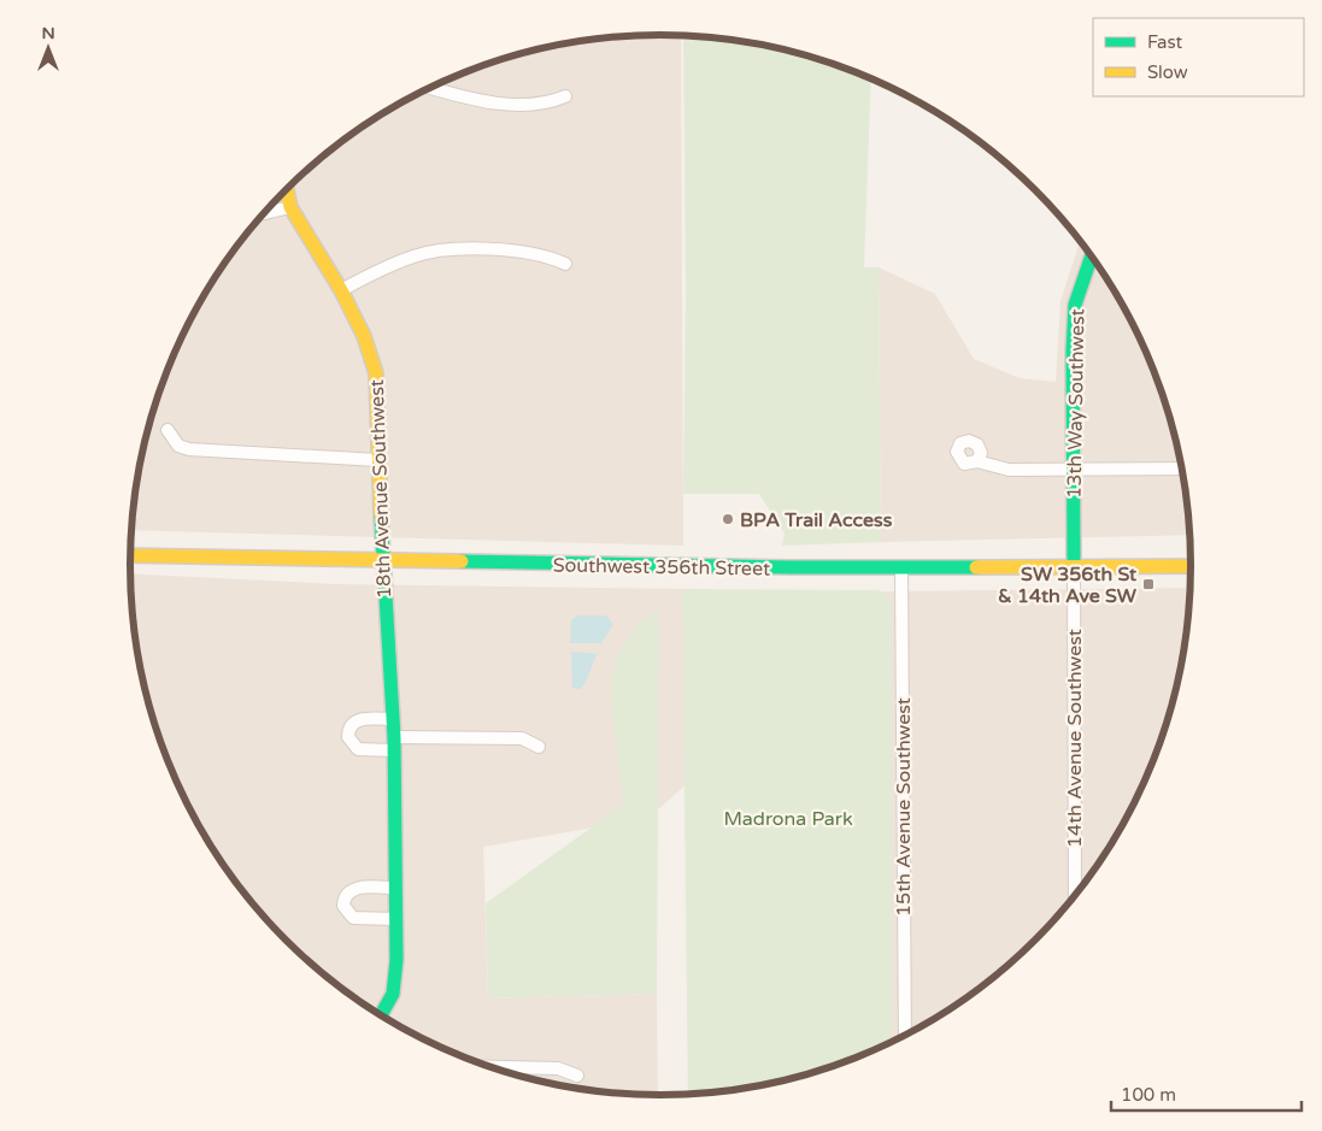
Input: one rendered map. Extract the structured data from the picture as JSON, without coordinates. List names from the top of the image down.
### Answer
{
  "streets": {
    "street": [
      "13th Way Southwest",
      "18th Avenue Southwest",
      "Southwest 356th Street",
      "14th Avenue Southwest",
      "15th Avenue Southwest"
    ]
  },
  "crossings": [
    ["13th Way Southwest", "Southwest 356th Street"],
    ["13th Way Southwest", "14th Avenue Southwest"],
    ["18th Avenue Southwest", "Southwest 356th Street"],
    ["Southwest 356th Street", "14th Avenue Southwest"],
    ["Southwest 356th Street", "15th Avenue Southwest"]
  ],
  "parks": ["Madrona Park"],
  "places": {
    "other": ["BPA Trail Access"],
    "transit": ["SW 356th St & 14th Ave SW"]
  },
  "legend": ["Fast", "Slow"],
  "scale_bar": "100 m",
  "north": "top"
}
